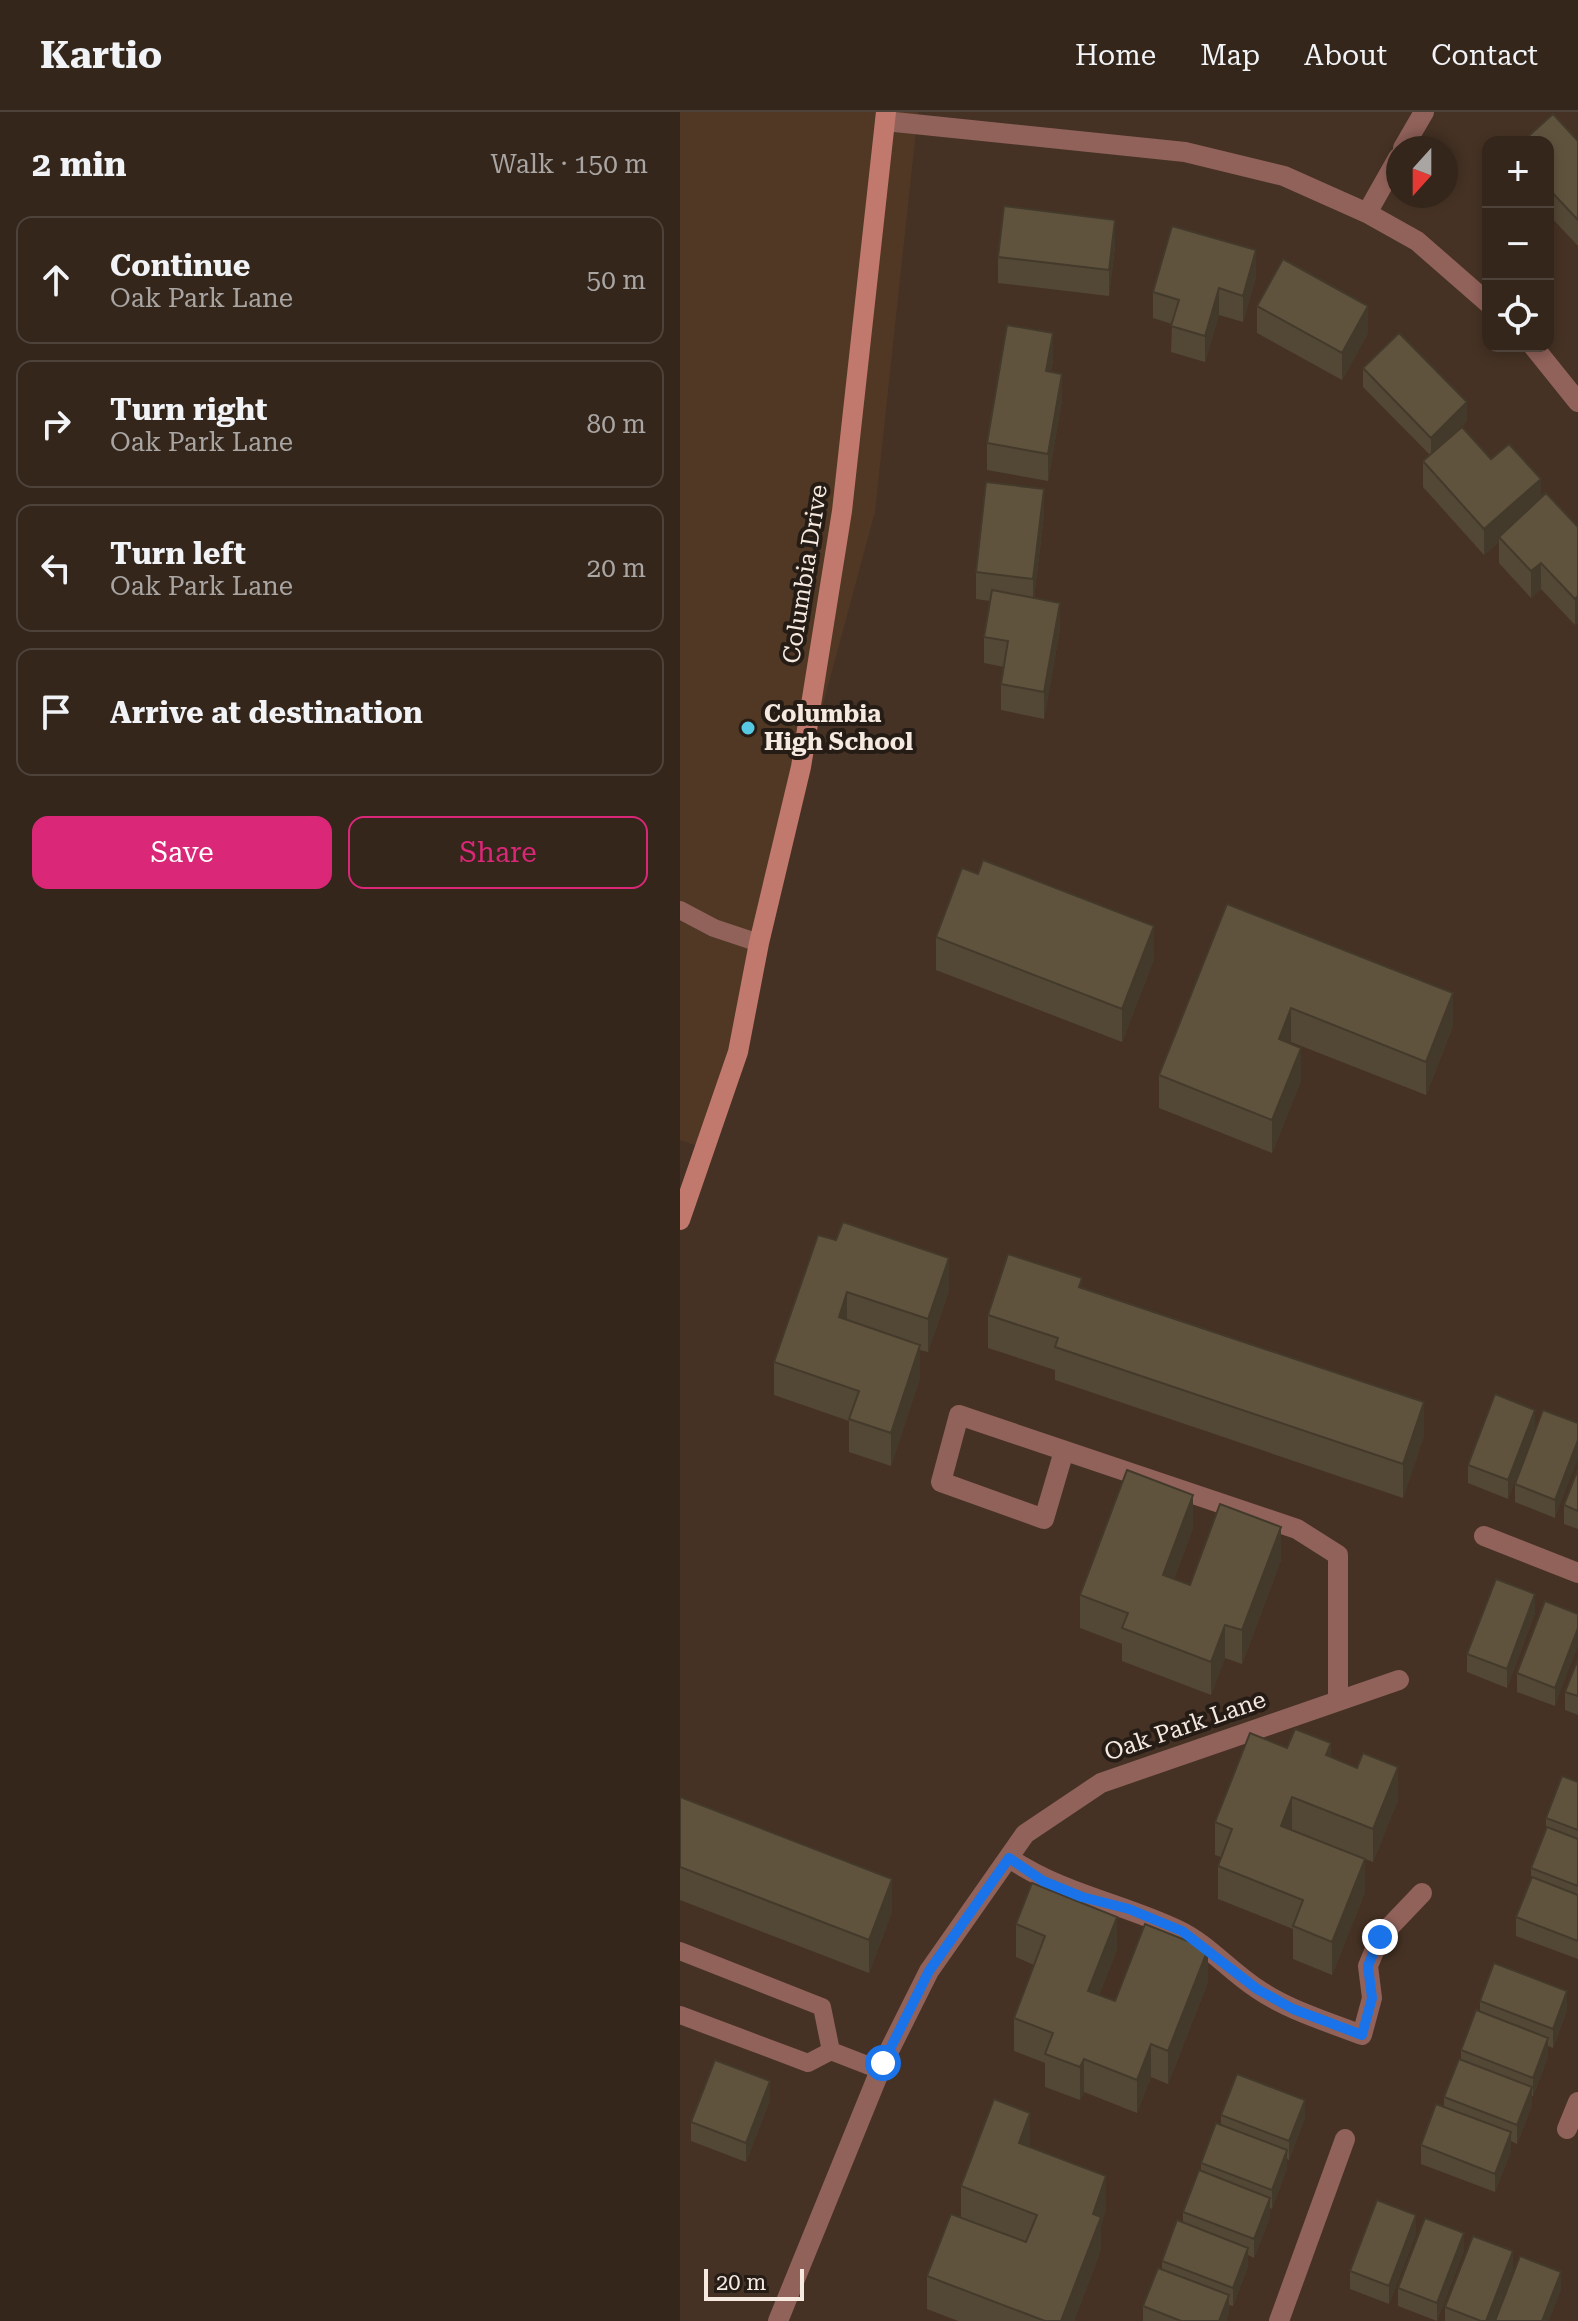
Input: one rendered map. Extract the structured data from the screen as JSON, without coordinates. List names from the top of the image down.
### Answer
{
  "streets": {
    "main road": ["Columbia Drive"],
    "street": ["Oak Park Lane"]
  },
  "places": ["Columbia High School"],
  "scale_bar": "20 m",
  "north": "bottom",
  "page": {
    "header": "Kartio",
    "nav": [
      "Home",
      "Map",
      "About",
      "Contact"
    ],
    "heading": ["2 min", "Walk · 150 m"],
    "map_buttons": ["+", "−"],
    "list": [
      ["Continue", "Oak Park Lane", "50 m"],
      ["Turn right", "Oak Park Lane", "80 m"],
      ["Turn left", "Oak Park Lane", "20 m"],
      "Arrive at destination"
    ],
    "buttons": ["Save", "Share"],
    "scale": "20 m"
  }
}
